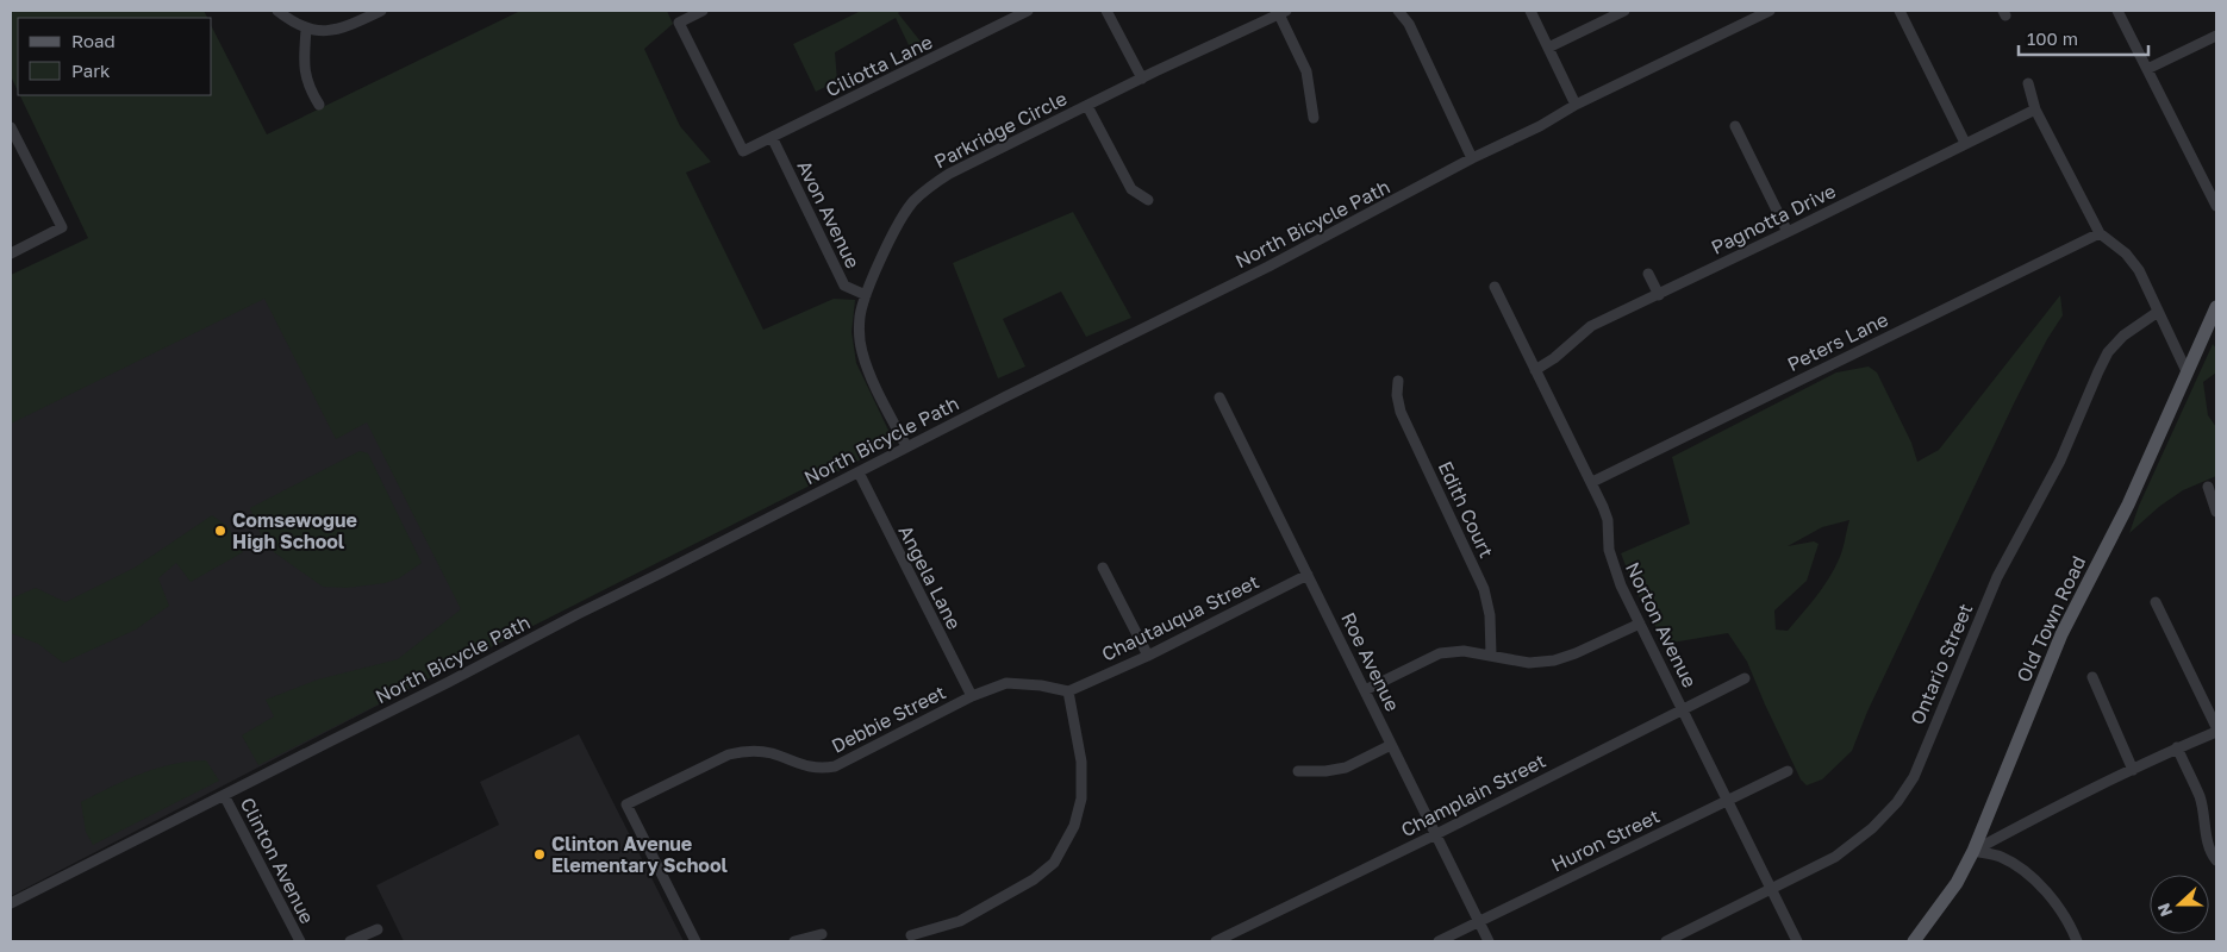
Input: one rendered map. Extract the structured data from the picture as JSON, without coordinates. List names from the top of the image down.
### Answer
{
  "streets": {
    "main road": ["Old Town Road"],
    "street": [
      "Ciliotta Lane",
      "Parkridge Circle",
      "Avon Avenue",
      "Pagnotta Drive",
      "North Bicycle Path",
      "Peters Lane",
      "Edith Court",
      "Angela Lane",
      "Chautauqua Street",
      "Norton Avenue",
      "Roe Avenue",
      "Ontario Street",
      "Debbie Street",
      "Champlain Street",
      "Huron Street",
      "Clinton Avenue"
    ]
  },
  "crossings": [
    ["Ciliotta Lane", "Avon Avenue"],
    ["Parkridge Circle", "Avon Avenue"],
    ["Parkridge Circle", "North Bicycle Path"],
    ["Pagnotta Drive", "Norton Avenue"],
    ["North Bicycle Path", "Angela Lane"],
    ["North Bicycle Path", "Clinton Avenue"],
    ["Peters Lane", "Norton Avenue"],
    ["Angela Lane", "Debbie Street"],
    ["Chautauqua Street", "Roe Avenue"],
    ["Chautauqua Street", "Debbie Street"],
    ["Norton Avenue", "Ontario Street"],
    ["Norton Avenue", "Champlain Street"],
    ["Norton Avenue", "Huron Street"],
    ["Roe Avenue", "Champlain Street"],
    ["Roe Avenue", "Huron Street"]
  ],
  "places": ["Comsewogue High School", "Clinton Avenue Elementary School"],
  "legend": ["Road", "Park"],
  "scale_bar": "100 m",
  "north": "left"
}
